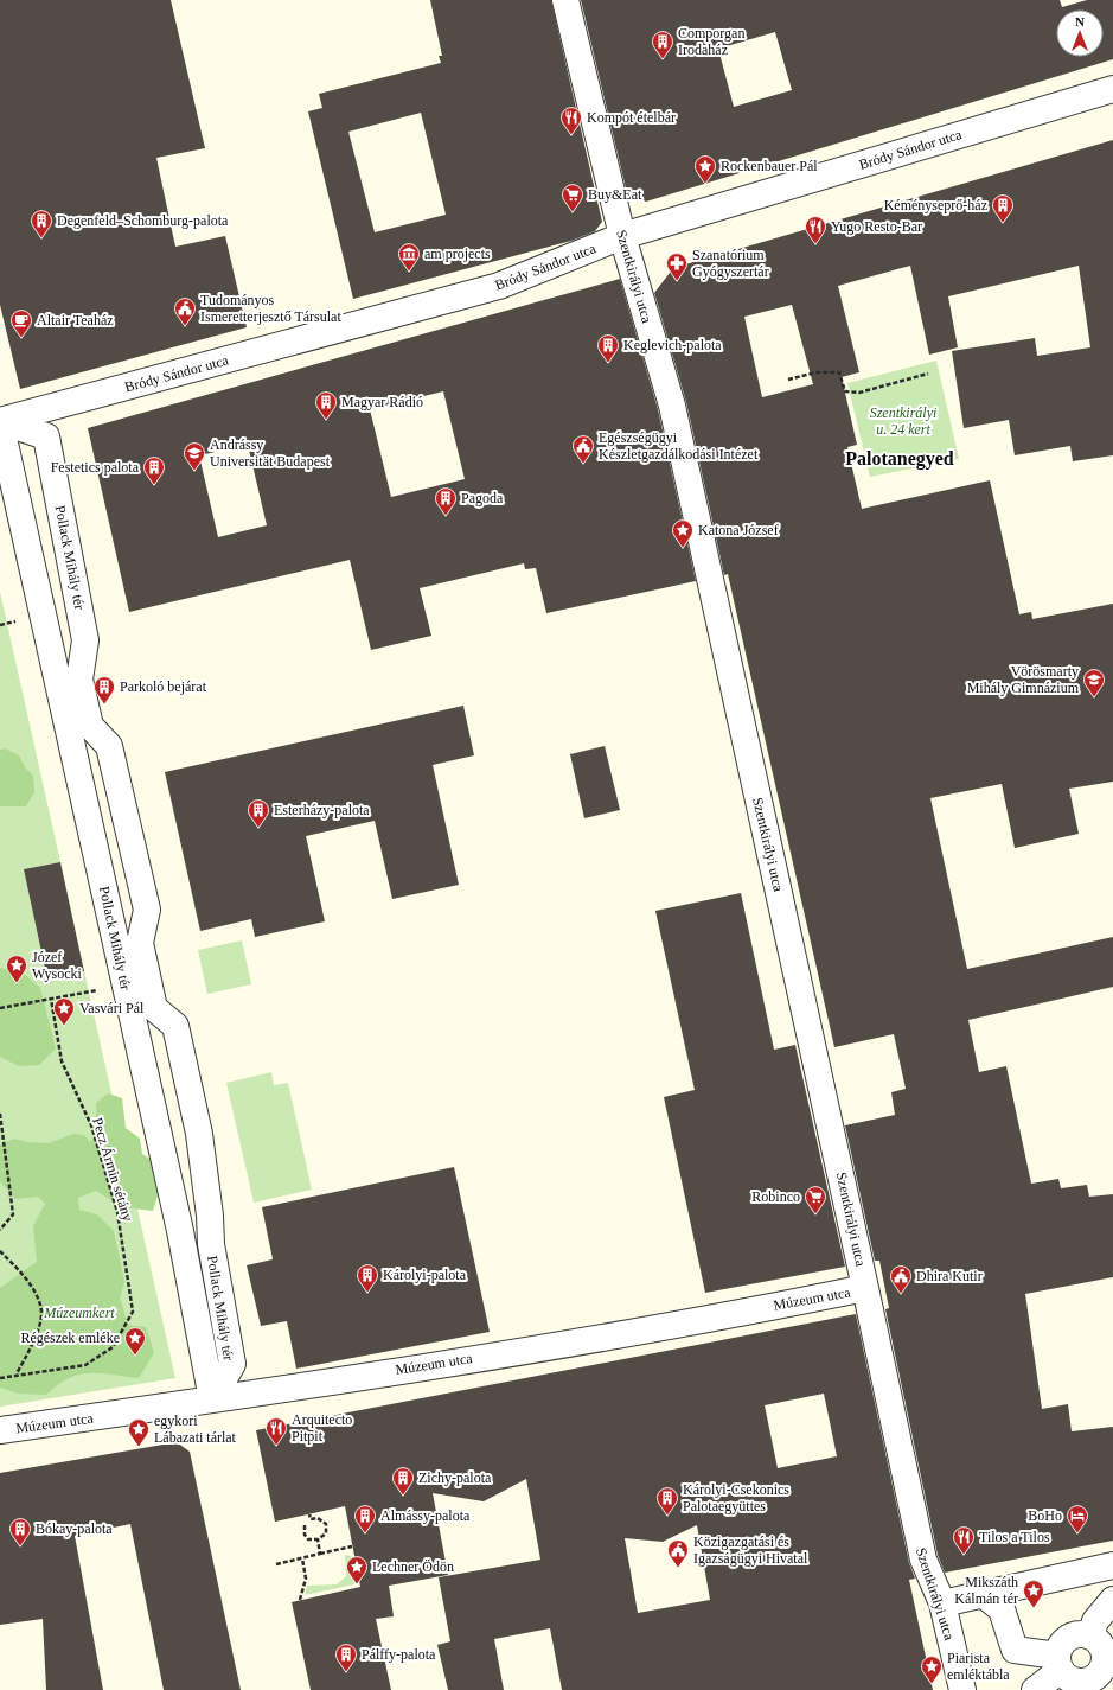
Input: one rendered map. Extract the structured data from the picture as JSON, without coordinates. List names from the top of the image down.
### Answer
{
  "streets": {
    "street": [
      "Bródy Sándor utca",
      "Szentkirályi utca",
      "Pollack Mihály tér",
      "Múzeum utca"
    ],
    "path": ["Pecz Ármin sétány"]
  },
  "crossings": [
    ["Bródy Sándor utca", "Szentkirályi utca"],
    ["Bródy Sándor utca", "Pollack Mihály tér"],
    ["Szentkirályi utca", "Múzeum utca"],
    ["Pollack Mihály tér", "Múzeum utca"]
  ],
  "districts": ["Palotanegyed"],
  "parks": ["Szentkirályi u. 24 kert", "Múzeumkert"],
  "places": {
    "building": [
      "Comporgan Irodaház",
      "Kéményseprő-ház",
      "Degenfeld–Schomburg-palota",
      "Keglevich-palota",
      "Magyar Rádió",
      "Festetics palota",
      "Pagoda",
      "Parkoló bejárat",
      "Esterházy-palota",
      "Károlyi-palota",
      "Zichy-palota",
      "Károlyi-Csekonics Palotaegyüttes",
      "Almássy-palota",
      "Bókay-palota",
      "Pálffy-palota"
    ],
    "restaurant": [
      "Kompót ételbár",
      "Yugo Resto-Bar",
      "Arquitecto Pitpit",
      "Tilos a Tilos"
    ],
    "place": [
      "Rockenbauer Pál",
      "Katona József",
      "Józef Wysocki",
      "Vasvári Pál",
      "Régészek emléke",
      "egykori Lábazati tárlat",
      "Lechner Ödön",
      "Mikszáth Kálmán tér",
      "Piarista emléktábla"
    ],
    "supermarket": ["Buy&Eat", "Robinco"],
    "museum": ["am projects"],
    "pharmacy": ["Szanatórium Gyógyszertár"],
    "public building": [
      "Tudományos Ismeretterjesztő Társulat",
      "Egészségügyi Készletgazdálkodási Intézet",
      "Dhira Kutir",
      "Közigazgatási és Igazságügyi Hivatal"
    ],
    "cafe": ["Altair Teaház"],
    "school or university": ["Andrássy Universität Budapest", "Vörösmarty Mihály Gimnázium"],
    "hotel": ["BoHo"]
  },
  "north": "top"
}
